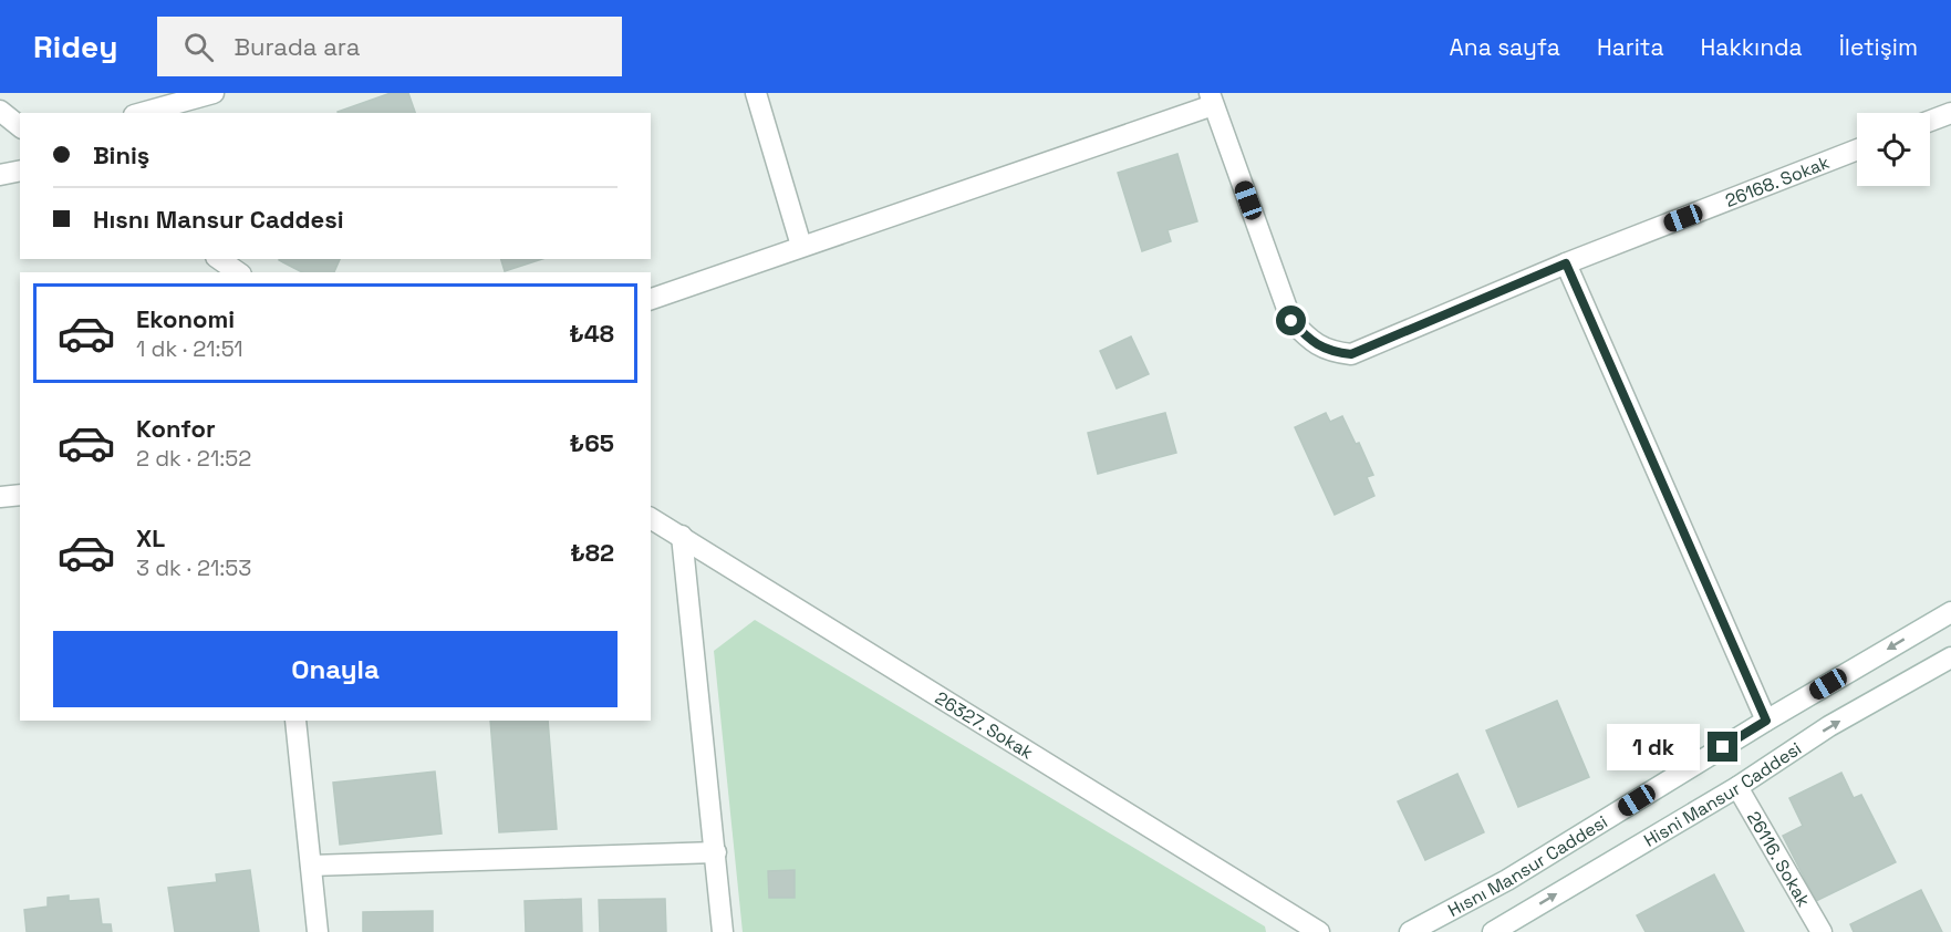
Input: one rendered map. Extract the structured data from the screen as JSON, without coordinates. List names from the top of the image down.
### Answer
{
  "streets": {
    "street": [
      "26168. Sokak",
      "26327. Sokak",
      "Hisni Mansur Caddesi",
      "26116. Sokak",
      "Hısnı Mansur Caddesi"
    ]
  },
  "crossings": [
    ["Hisni Mansur Caddesi", "26116. Sokak"]
  ],
  "one_way": ["Hisni Mansur Caddesi"],
  "page": {
    "header": "Ridey",
    "search": "Burada ara",
    "nav": [
      "Ana sayfa",
      "Harita",
      "Hakkında",
      "İletişim"
    ],
    "banner": ["Biniş", "Hısnı Mansur Caddesi"],
    "list": [
      {
        "name": "Ekonomi",
        "note": "1 dk · 21:51",
        "value": "₺48"
      },
      {
        "name": "Konfor",
        "note": "2 dk · 21:52",
        "value": "₺65"
      },
      {
        "name": "XL",
        "note": "3 dk · 21:53",
        "value": "₺82"
      }
    ],
    "buttons": "Onayla",
    "bubble": "1 dk"
  }
}
